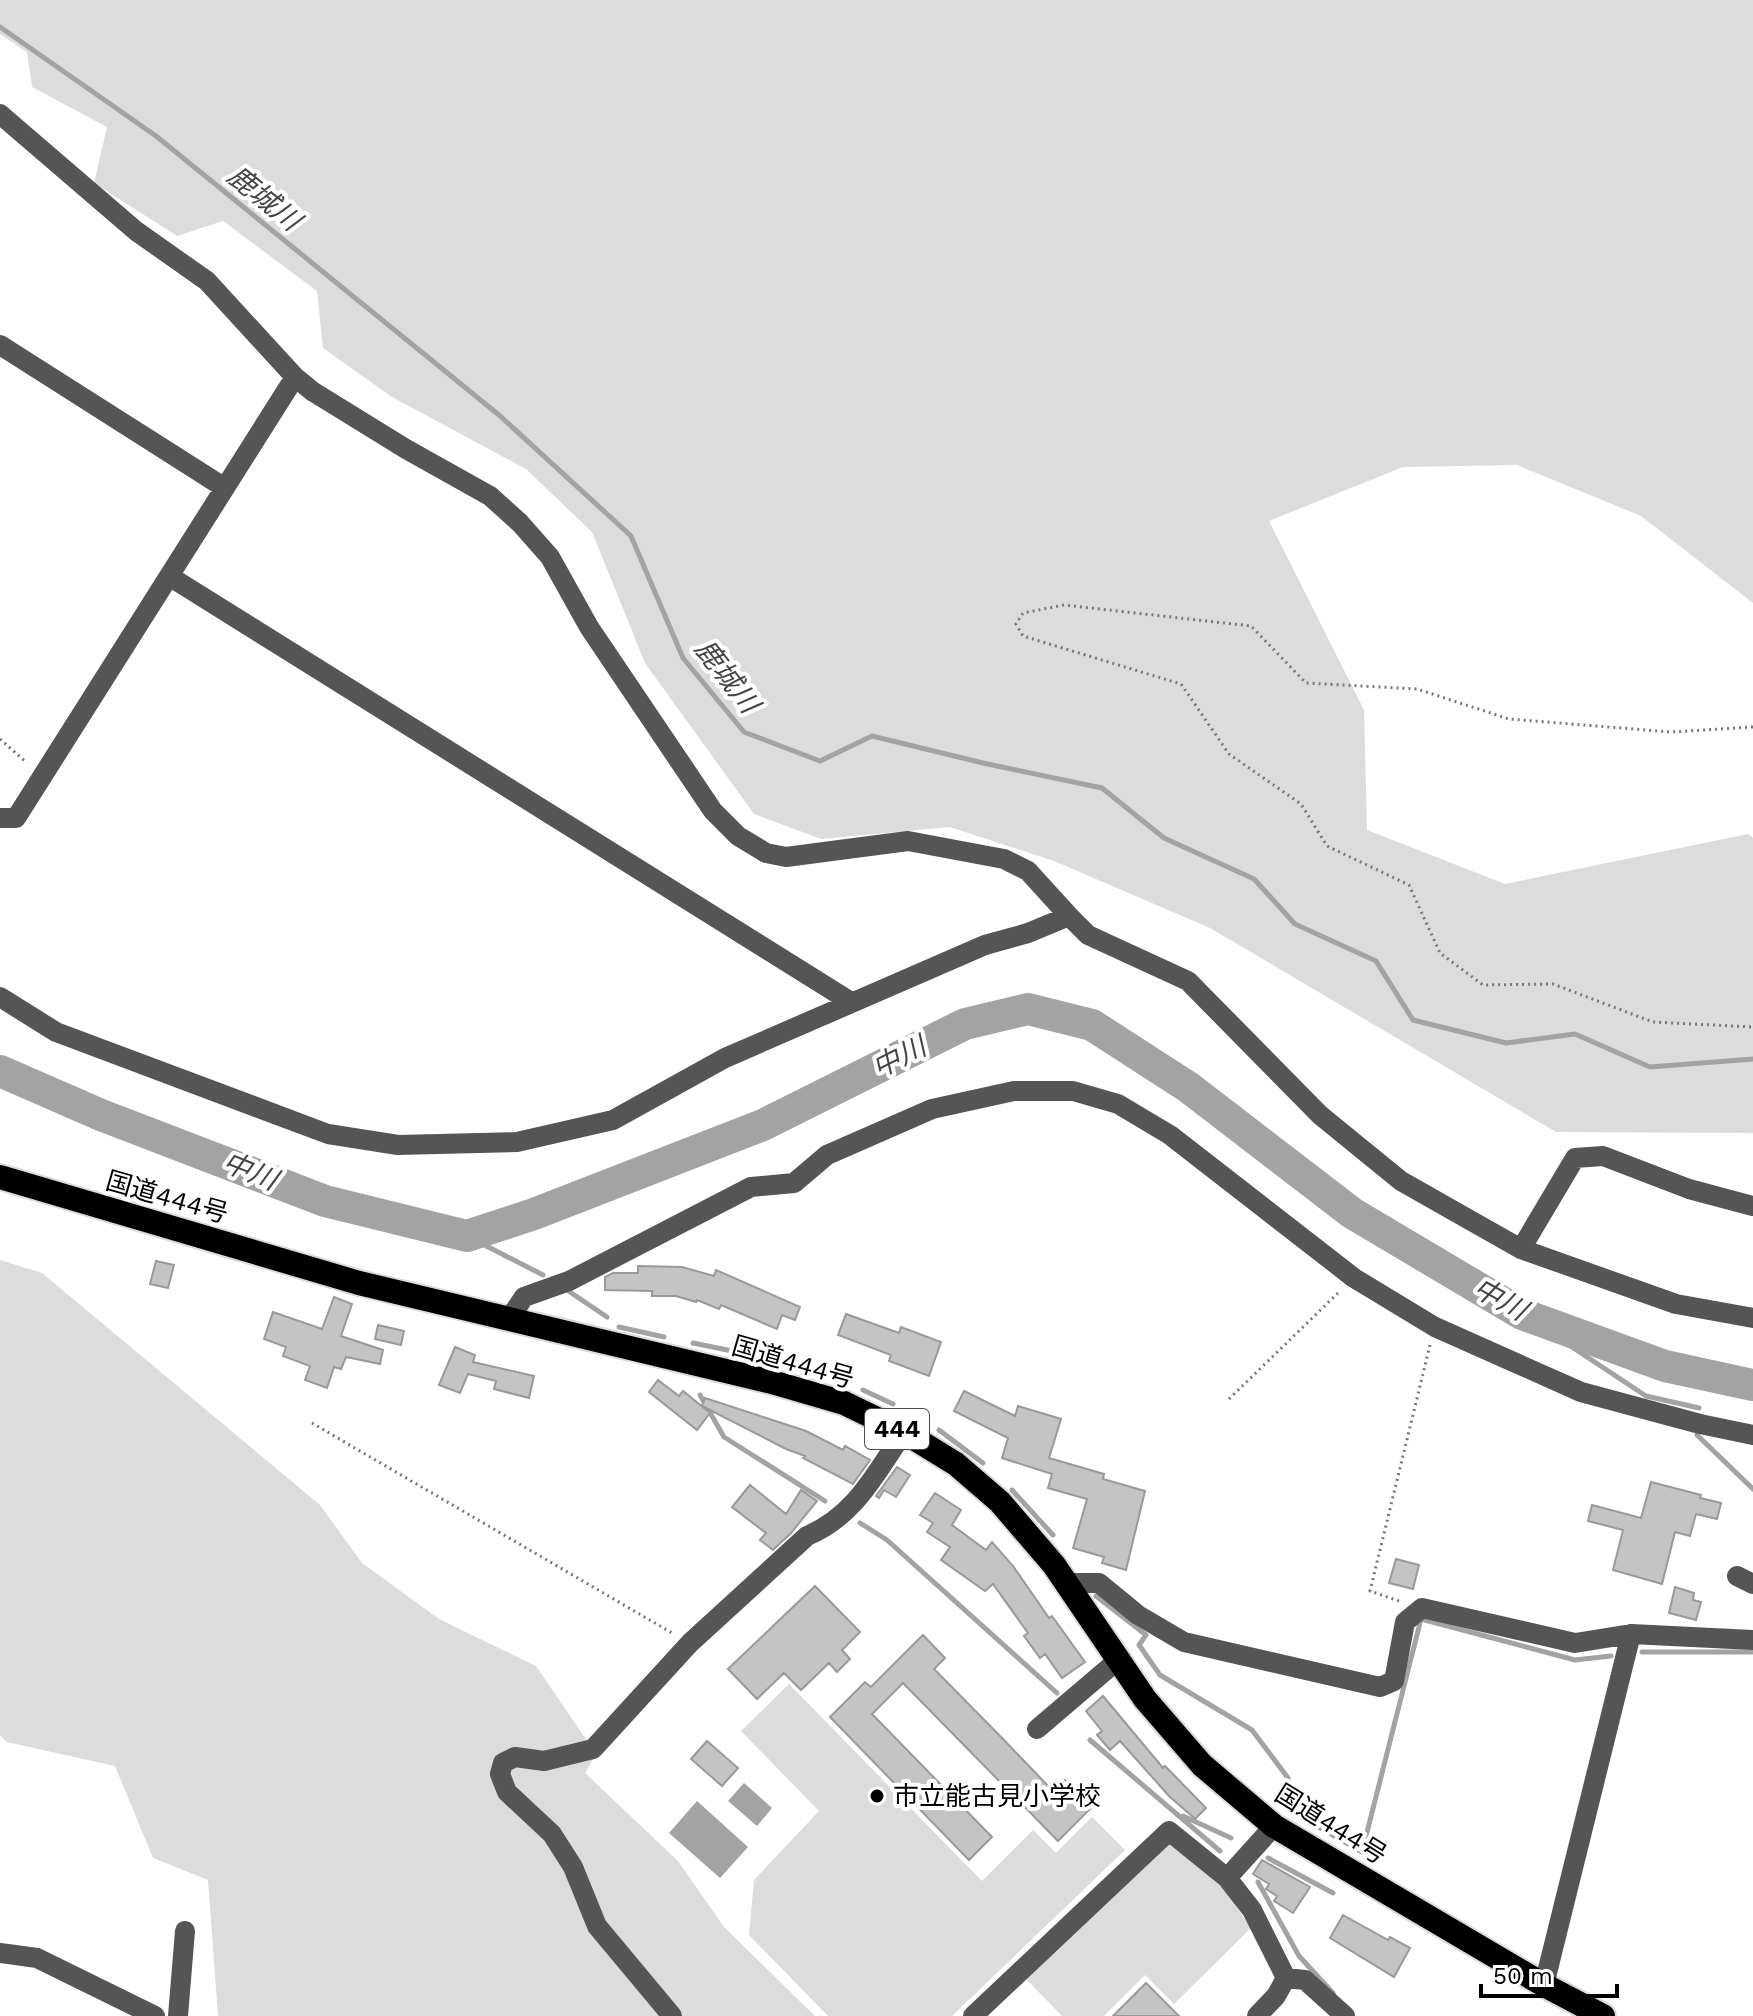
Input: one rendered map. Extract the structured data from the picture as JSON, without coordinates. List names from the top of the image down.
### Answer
{
  "streets": {
    "highway": ["国道444号", "444"]
  },
  "water": ["鹿城川", "中川"],
  "places": ["市立能古見小学校"],
  "scale_bar": "50 m"
}
